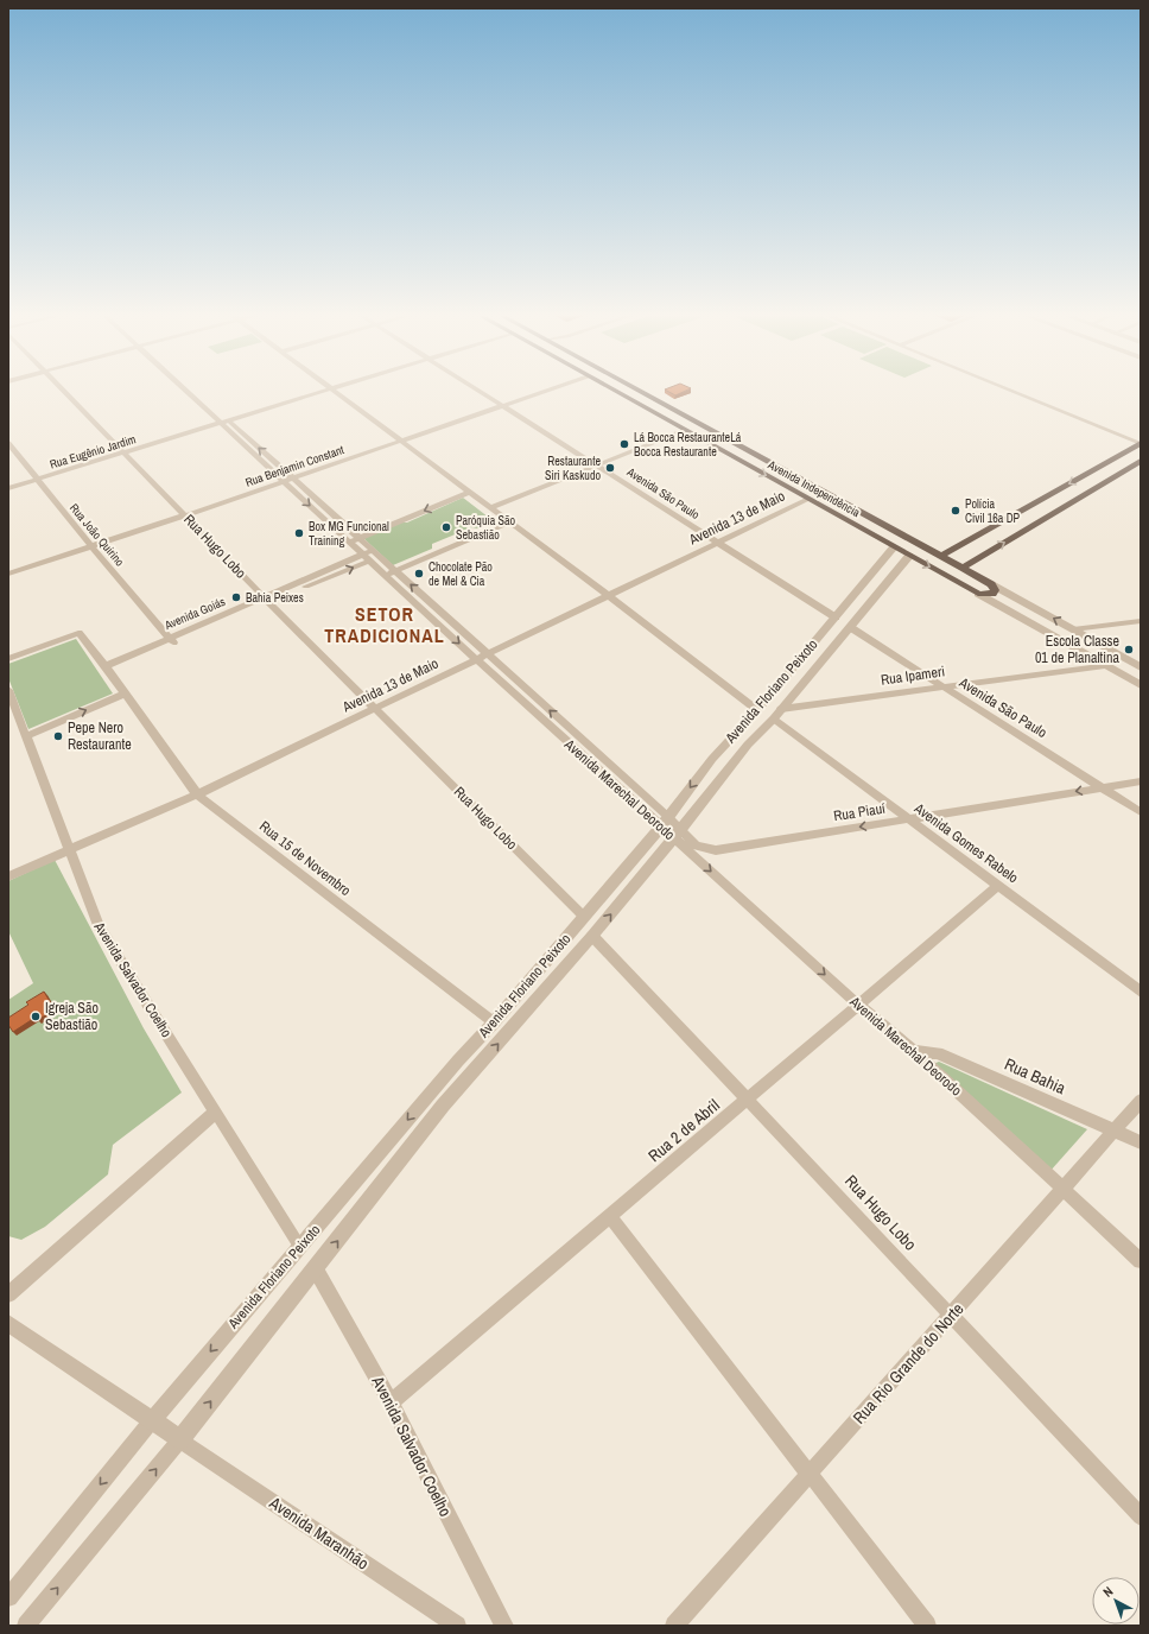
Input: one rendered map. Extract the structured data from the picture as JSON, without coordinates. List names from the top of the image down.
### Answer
{
  "streets": {
    "main road": ["Avenida Independência"],
    "street": [
      "Rua Eugênio Jardim",
      "Rua Benjamin Constant",
      "Avenida São Paulo",
      "Avenida 13 de Maio",
      "Rua João Quirino",
      "Rua Hugo Lobo",
      "Avenida Goiás",
      "Rua Ipameri",
      "Avenida Floriano Peixoto",
      "Avenida Marechal Deorodo",
      "Rua Piauí",
      "Avenida Gomes Rabelo",
      "Rua 15 de Novembro",
      "Avenida Salvador Coelho",
      "Rua Bahia",
      "Rua 2 de Abril",
      "Rua Rio Grande do Norte",
      "Avenida Maranhão"
    ]
  },
  "crossings": [
    ["Rua Eugênio Jardim", "Rua João Quirino"],
    ["Rua Eugênio Jardim", "Rua Hugo Lobo"],
    ["Rua Eugênio Jardim", "Avenida Marechal Deorodo"],
    ["Rua Benjamin Constant", "Avenida São Paulo"],
    ["Rua Benjamin Constant", "Rua João Quirino"],
    ["Rua Benjamin Constant", "Rua Hugo Lobo"],
    ["Rua Benjamin Constant", "Avenida Marechal Deorodo"],
    ["Avenida Independência", "Avenida 13 de Maio"],
    ["Avenida Independência", "Rua Ipameri"],
    ["Avenida Independência", "Avenida Floriano Peixoto"],
    ["Avenida São Paulo", "Avenida 13 de Maio"],
    ["Avenida São Paulo", "Rua Ipameri"],
    ["Avenida São Paulo", "Avenida Floriano Peixoto"],
    ["Avenida São Paulo", "Rua Piauí"],
    ["Avenida 13 de Maio", "Rua Hugo Lobo"],
    ["Avenida 13 de Maio", "Avenida Marechal Deorodo"],
    ["Avenida 13 de Maio", "Rua 15 de Novembro"],
    ["Avenida 13 de Maio", "Avenida Salvador Coelho"],
    ["Rua João Quirino", "Avenida Goiás"],
    ["Rua Hugo Lobo", "Avenida Goiás"],
    ["Rua Hugo Lobo", "Avenida Floriano Peixoto"],
    ["Rua Hugo Lobo", "Rua 2 de Abril"],
    ["Rua Hugo Lobo", "Rua Rio Grande do Norte"],
    ["Avenida Goiás", "Avenida Marechal Deorodo"],
    ["Avenida Goiás", "Rua 15 de Novembro"],
    ["Rua Ipameri", "Avenida Floriano Peixoto"],
    ["Rua Ipameri", "Avenida Gomes Rabelo"],
    ["Avenida Floriano Peixoto", "Avenida Marechal Deorodo"],
    ["Avenida Floriano Peixoto", "Avenida Gomes Rabelo"],
    ["Avenida Floriano Peixoto", "Rua 15 de Novembro"],
    ["Avenida Floriano Peixoto", "Avenida Salvador Coelho"],
    ["Avenida Floriano Peixoto", "Avenida Maranhão"],
    ["Avenida Marechal Deorodo", "Rua Piauí"],
    ["Avenida Marechal Deorodo", "Rua Bahia"],
    ["Avenida Marechal Deorodo", "Rua 2 de Abril"],
    ["Avenida Marechal Deorodo", "Rua Rio Grande do Norte"],
    ["Rua Piauí", "Avenida Gomes Rabelo"],
    ["Avenida Gomes Rabelo", "Rua 2 de Abril"],
    ["Avenida Salvador Coelho", "Rua 2 de Abril"],
    ["Rua Bahia", "Rua Rio Grande do Norte"]
  ],
  "one_way": ["Rua Piauí"],
  "districts": ["SETOR TRADICIONAL"],
  "places": [
    "Lá Bocca RestauranteLá Bocca Restaurante",
    "Restaurante Siri Kaskudo",
    "Polícia Civil 16a DP",
    "Paróquia São Sebastião",
    "Box MG Funcional Training",
    "Chocolate Pão de Mel & Cia",
    "Bahia Peixes",
    "Escola Classe 01 de Planaltina",
    "Pepe Nero Restaurante",
    "Igreja São Sebastião"
  ],
  "north": "top left"
}
